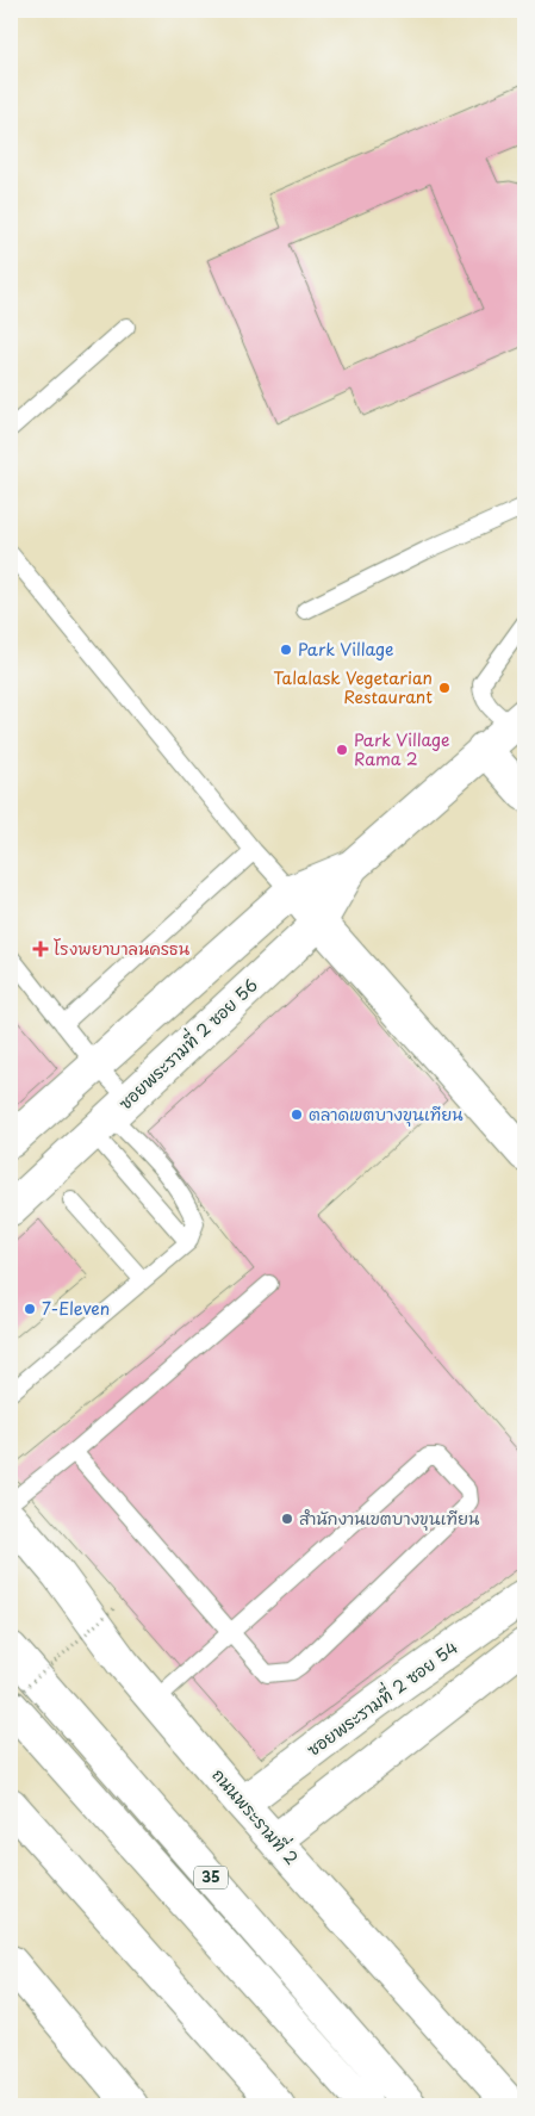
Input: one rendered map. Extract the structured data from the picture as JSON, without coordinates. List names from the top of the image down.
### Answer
{
  "streets": {
    "main road": [
      "ซอยพระรามที่ 2 ซอย 56",
      "ซอยพระรามที่ 2 ซอย 54",
      "ถนนพระรามที่ 2",
      "35"
    ]
  },
  "crossings": [
    ["ซอยพระรามที่ 2 ซอย 54", "ถนนพระรามที่ 2"]
  ],
  "places": {
    "other": [
      "Park Village",
      "Talalask Vegetarian Restaurant",
      "Park Village Rama 2",
      "ตลาดเขตบางขุนเทียน",
      "7-Eleven",
      "สำนักงานเขตบางขุนเทียน"
    ],
    "health": ["โรงพยาบาลนครธน"]
  }
}
